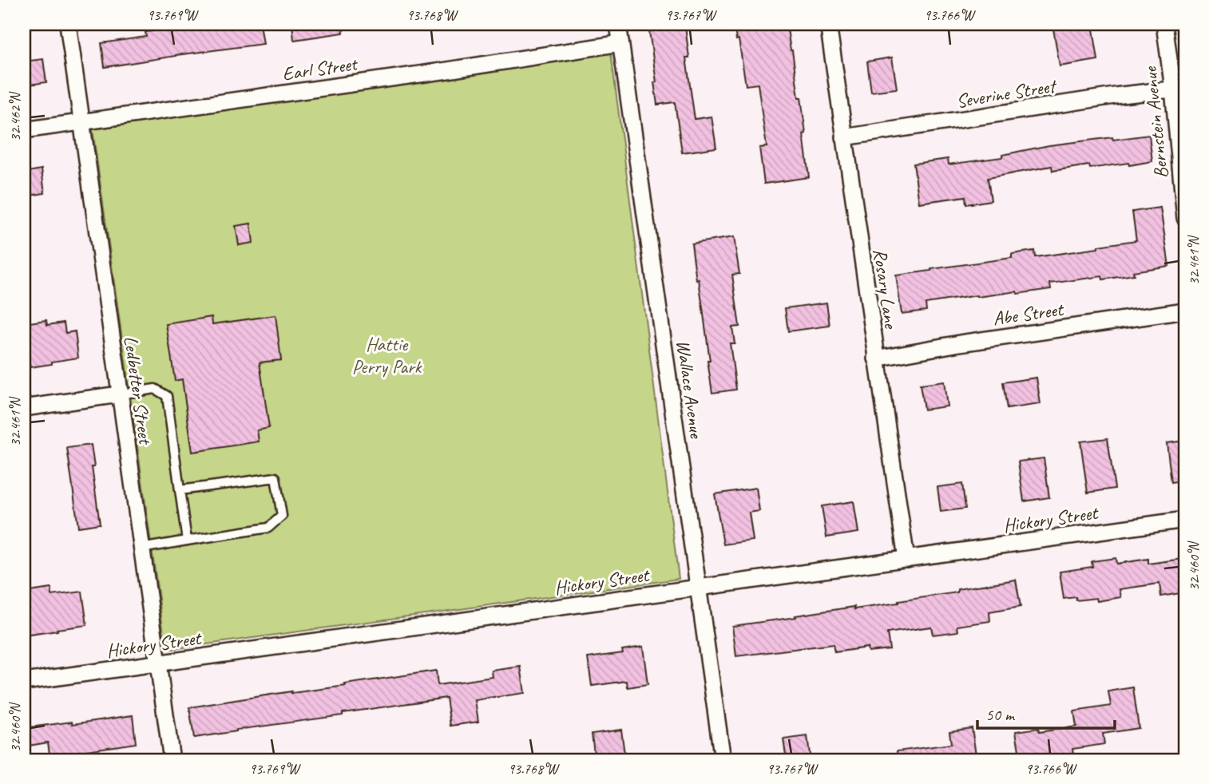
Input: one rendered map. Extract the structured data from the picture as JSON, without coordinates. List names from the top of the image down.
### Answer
{
  "streets": {
    "street": [
      "Earl Street",
      "Severine Street",
      "Bernstein Avenue",
      "Rosary Lane",
      "Abe Street",
      "Wallace Avenue",
      "Ledbetter Street",
      "Hickory Street"
    ]
  },
  "crossings": [
    ["Earl Street", "Wallace Avenue"],
    ["Earl Street", "Ledbetter Street"],
    ["Severine Street", "Bernstein Avenue"],
    ["Severine Street", "Rosary Lane"],
    ["Rosary Lane", "Abe Street"],
    ["Rosary Lane", "Hickory Street"],
    ["Wallace Avenue", "Hickory Street"],
    ["Ledbetter Street", "Hickory Street"]
  ],
  "parks": ["Hattie Perry Park"],
  "scale_bar": "50 m",
  "coordinates": [
    "93.769°W",
    "93.768°W",
    "93.767°W",
    "93.766°W",
    "32.462°N",
    "32.461°N",
    "32.460°N"
  ]
}
